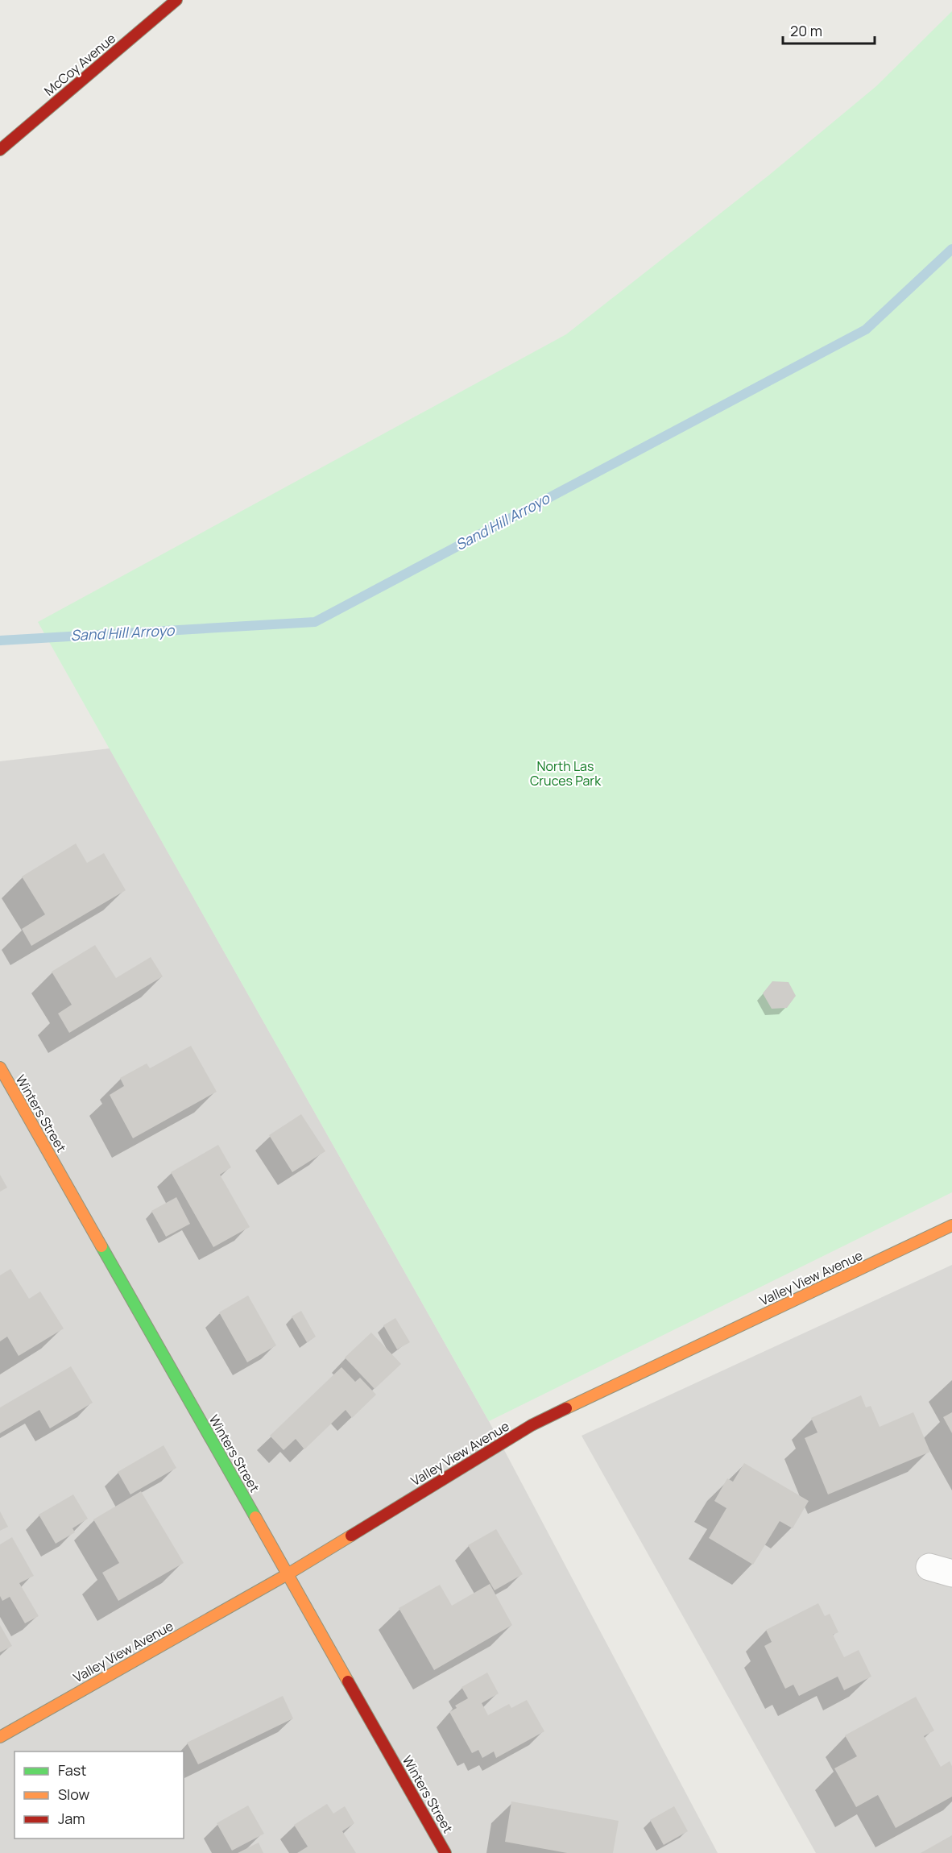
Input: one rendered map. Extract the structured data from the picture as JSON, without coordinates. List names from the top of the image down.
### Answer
{
  "streets": {
    "street": ["McCoy Avenue", "Winters Street", "Valley View Avenue"]
  },
  "crossings": [
    ["Winters Street", "Valley View Avenue"]
  ],
  "water": ["Sand Hill Arroyo"],
  "parks": ["North Las Cruces Park"],
  "legend": ["Fast", "Slow", "Jam"],
  "scale_bar": "20 m"
}
